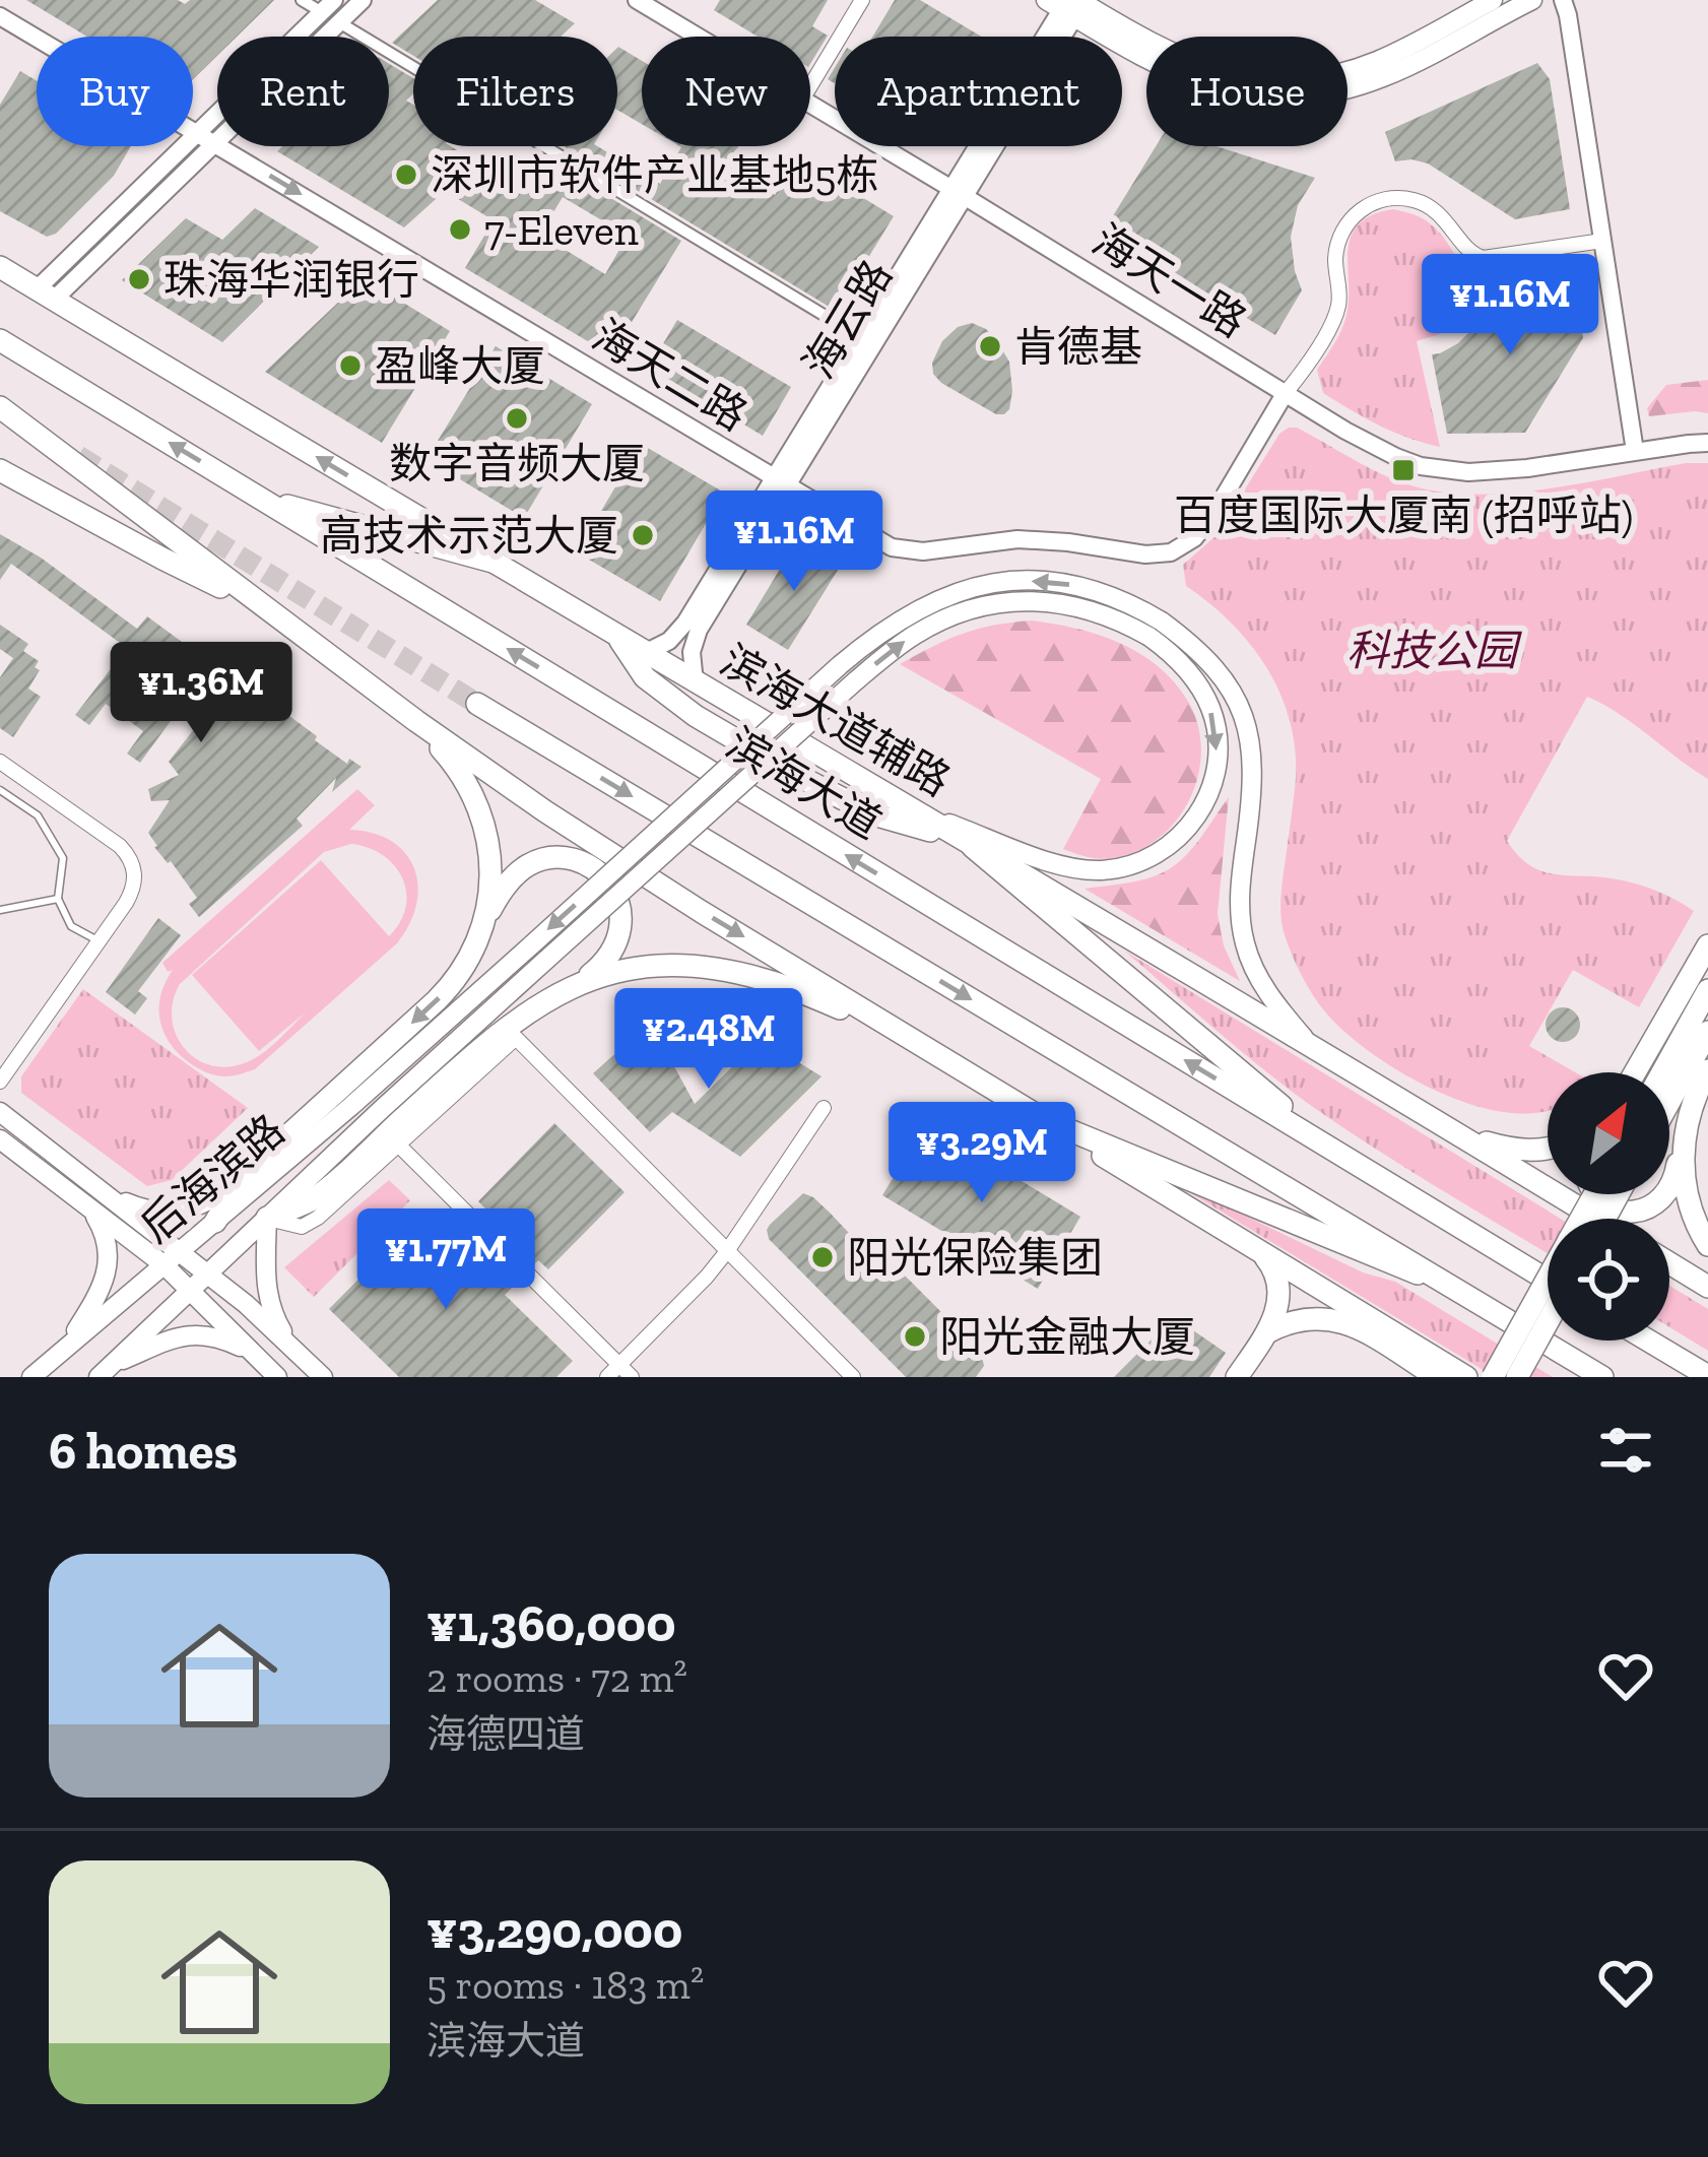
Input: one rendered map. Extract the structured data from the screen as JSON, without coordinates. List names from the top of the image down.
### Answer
{
  "streets": {
    "main road": ["滨海大道辅路", "滨海大道", "后海滨路"],
    "street": ["海天一路", "海云路", "海天二路"]
  },
  "crossings": [
    ["海天一路", "海云路"],
    ["海天一路", "海天二路"],
    ["海云路", "海天二路"],
    ["海云路", "滨海大道辅路"]
  ],
  "one_way": ["海天二路"],
  "parks": ["科技公园"],
  "places": {
    "other": [
      "深圳市软件产业基地5栋",
      "7-Eleven",
      "珠海华润银行",
      "肯德基",
      "盈峰大厦",
      "数字音频大厦",
      "高技术示范大厦",
      "阳光保险集团",
      "阳光金融大厦"
    ],
    "transit": ["百度国际大厦南 (招呼站)"]
  },
  "north": "top right",
  "page": {
    "chip": [
      "Buy",
      "Rent",
      "Filters",
      "New",
      "Apartment",
      "House"
    ],
    "price": [
      "¥1.16M",
      "¥1.16M",
      "¥1.36M",
      "¥2.48M",
      "¥3.29M",
      "¥1.77M"
    ],
    "heading": "6 homes",
    "list": [
      {
        "name": "¥1,360,000",
        "note": "2 rooms · 72 m² · 海德四道"
      },
      {
        "name": "¥3,290,000",
        "note": "5 rooms · 183 m² · 滨海大道"
      }
    ]
  }
}
